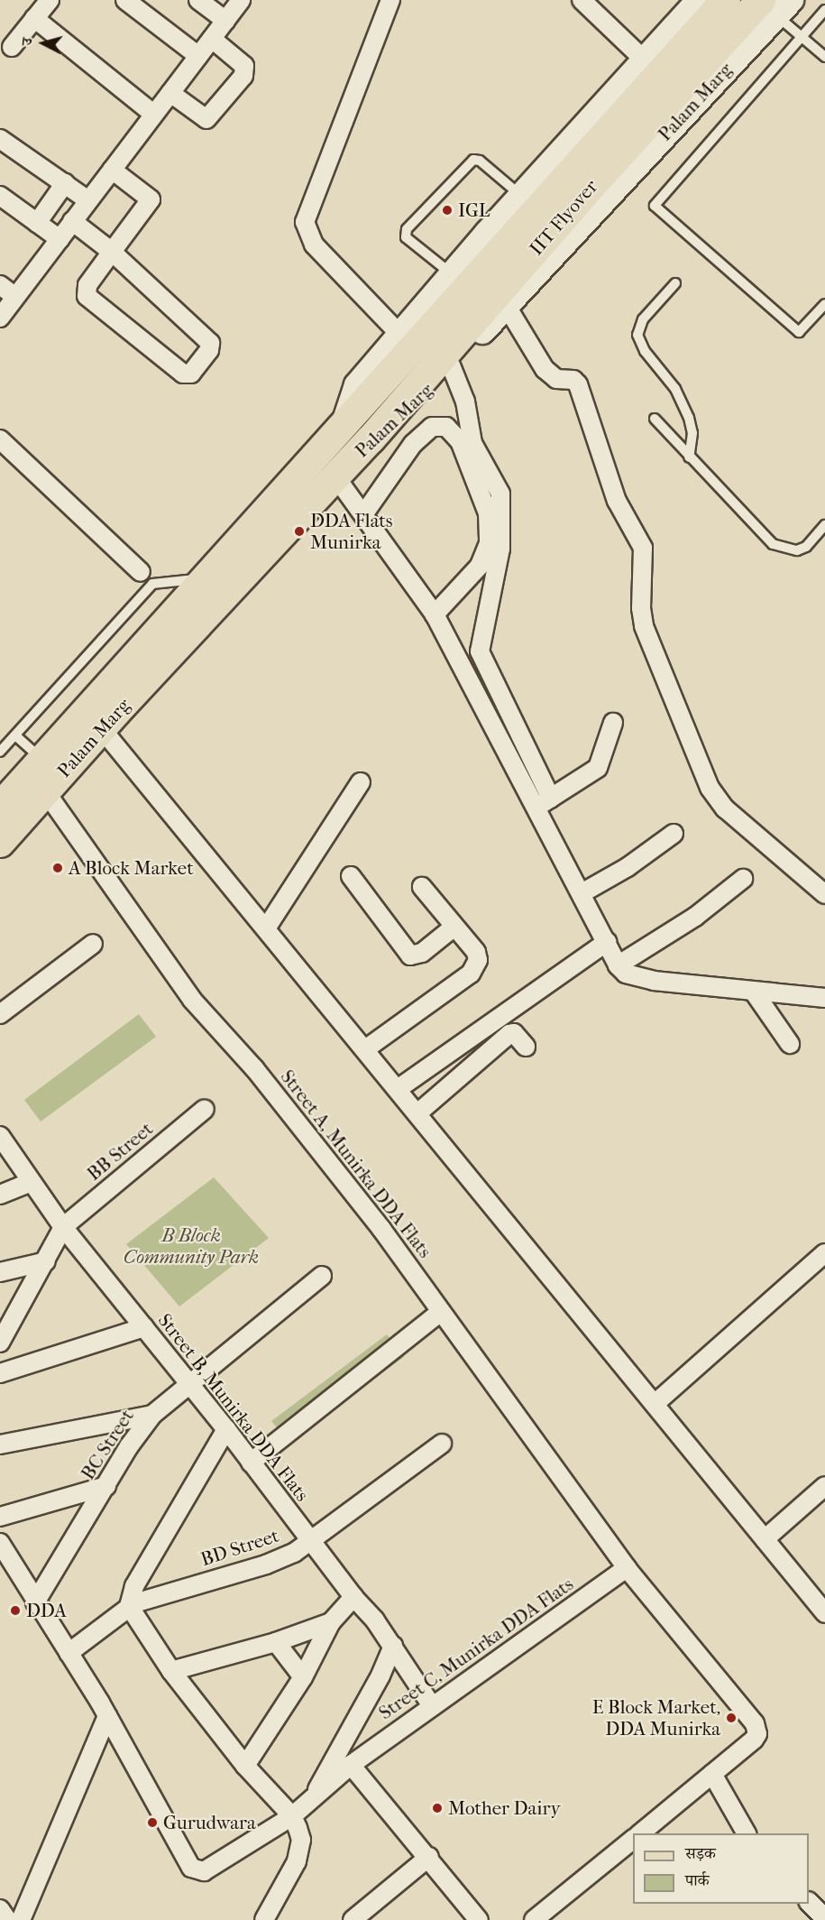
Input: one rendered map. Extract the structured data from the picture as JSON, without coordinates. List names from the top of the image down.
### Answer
{
  "streets": {
    "main road": ["Palam Marg", "IIT Flyover"],
    "street": [
      "BB Street",
      "Street A, Munirka DDA Flats",
      "Street B, Munirka DDA Flats",
      "BC Street",
      "BD Street",
      "Street C, Munirka DDA Flats"
    ]
  },
  "crossings": [
    ["Palam Marg", "IIT Flyover"],
    ["Palam Marg", "Street A, Munirka DDA Flats"],
    ["BB Street", "Street B, Munirka DDA Flats"],
    ["Street A, Munirka DDA Flats", "Street C, Munirka DDA Flats"],
    ["Street B, Munirka DDA Flats", "BC Street"],
    ["Street B, Munirka DDA Flats", "BD Street"],
    ["Street B, Munirka DDA Flats", "Street C, Munirka DDA Flats"],
    ["BC Street", "Street C, Munirka DDA Flats"],
    ["BD Street", "Street C, Munirka DDA Flats"]
  ],
  "parks": ["B Block Community Park"],
  "places": [
    "IGL",
    "DDA Flats Munirka",
    "A Block Market",
    "DDA",
    "E Block Market, DDA Munirka",
    "Mother Dairy",
    "Gurudwara"
  ],
  "legend": ["सड़क", "पार्क"],
  "north": "left"
}
